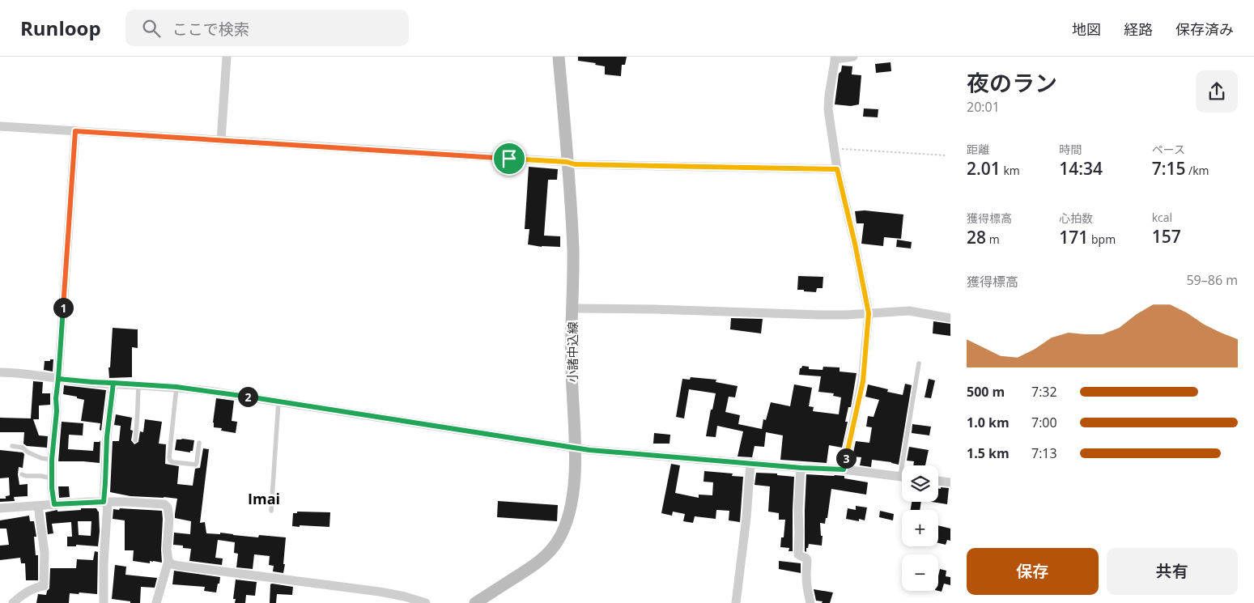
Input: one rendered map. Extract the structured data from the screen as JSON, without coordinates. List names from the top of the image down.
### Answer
{
  "streets": {
    "main road": ["小諸中込線"]
  },
  "districts": ["Imai"],
  "page": {
    "header": "Runloop",
    "search": "ここで検索",
    "nav": ["地図", "経路", "保存済み"],
    "heading": ["夜のラン", "20:01"],
    "stats": [
      ["距離", "2.01 km"],
      ["時間", "14:34"],
      ["ペース", "7:15 /km"],
      ["獲得標高", "28 m"],
      ["心拍数", "171 bpm"],
      ["kcal", "157"]
    ],
    "chart": ["獲得標高", "59–86 m"],
    "pins": ["1", "2", "3"],
    "list": [
      {
        "name": "500 m",
        "note": "7:32"
      },
      {
        "name": "1.0 km",
        "note": "7:00"
      },
      {
        "name": "1.5 km",
        "note": "7:13"
      }
    ],
    "map_buttons": ["+", "−"],
    "buttons": ["保存", "共有"]
  }
}
